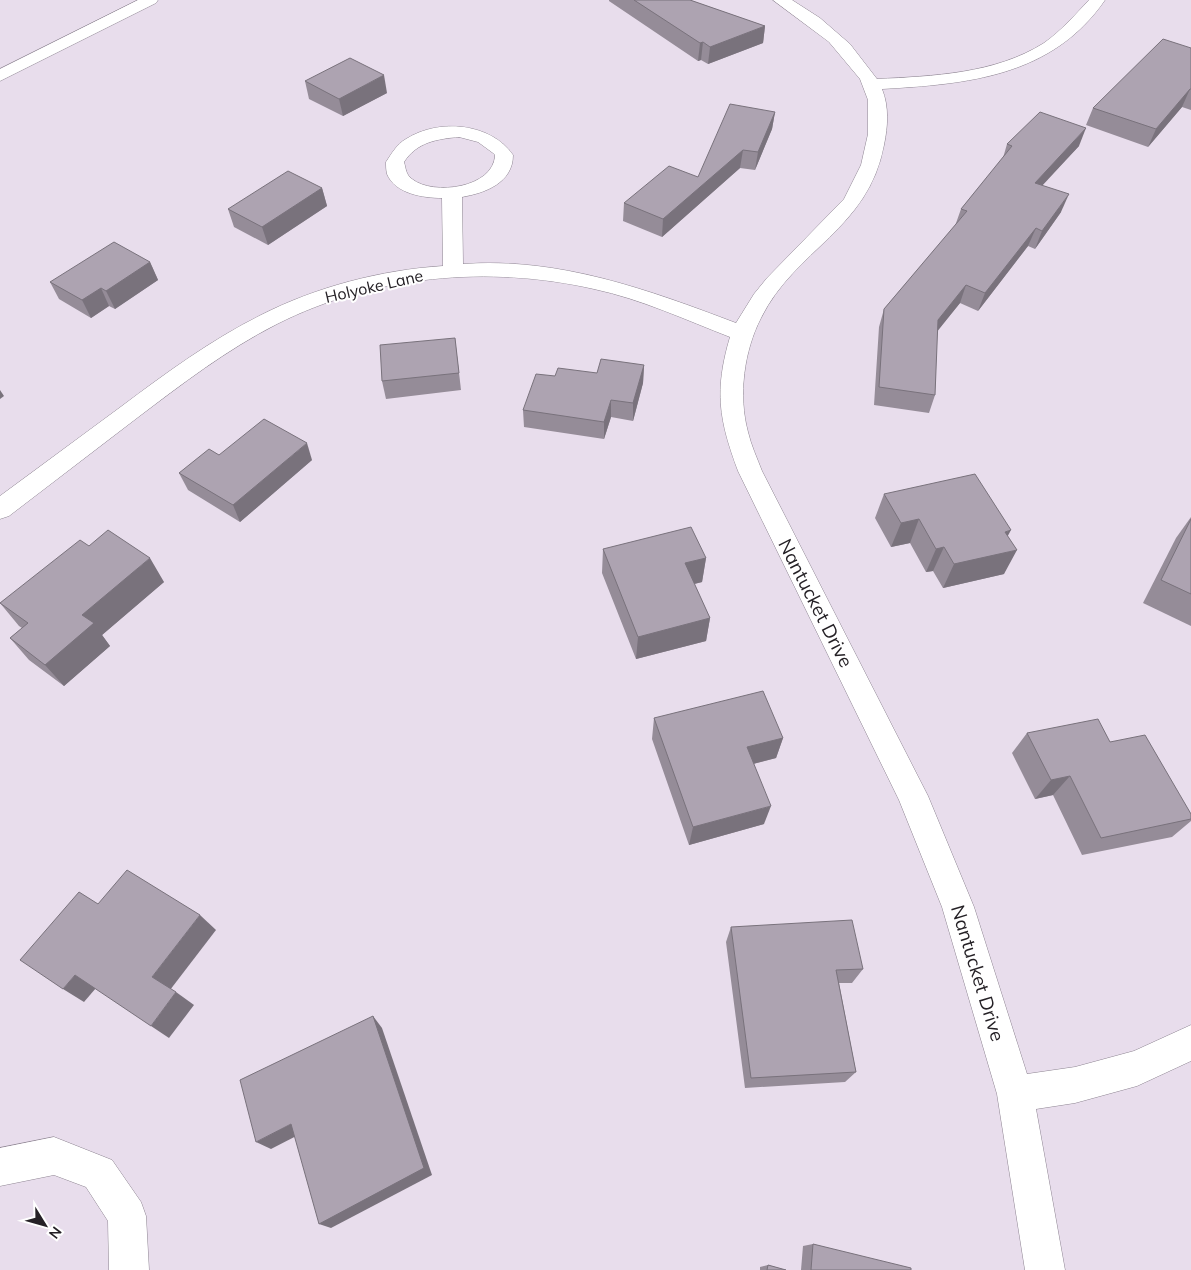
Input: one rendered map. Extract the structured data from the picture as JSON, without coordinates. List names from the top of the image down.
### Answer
{
  "streets": {
    "street": ["Holyoke Lane", "Nantucket Drive"]
  },
  "crossings": [
    ["Holyoke Lane", "Nantucket Drive"]
  ],
  "north": "bottom right"
}
